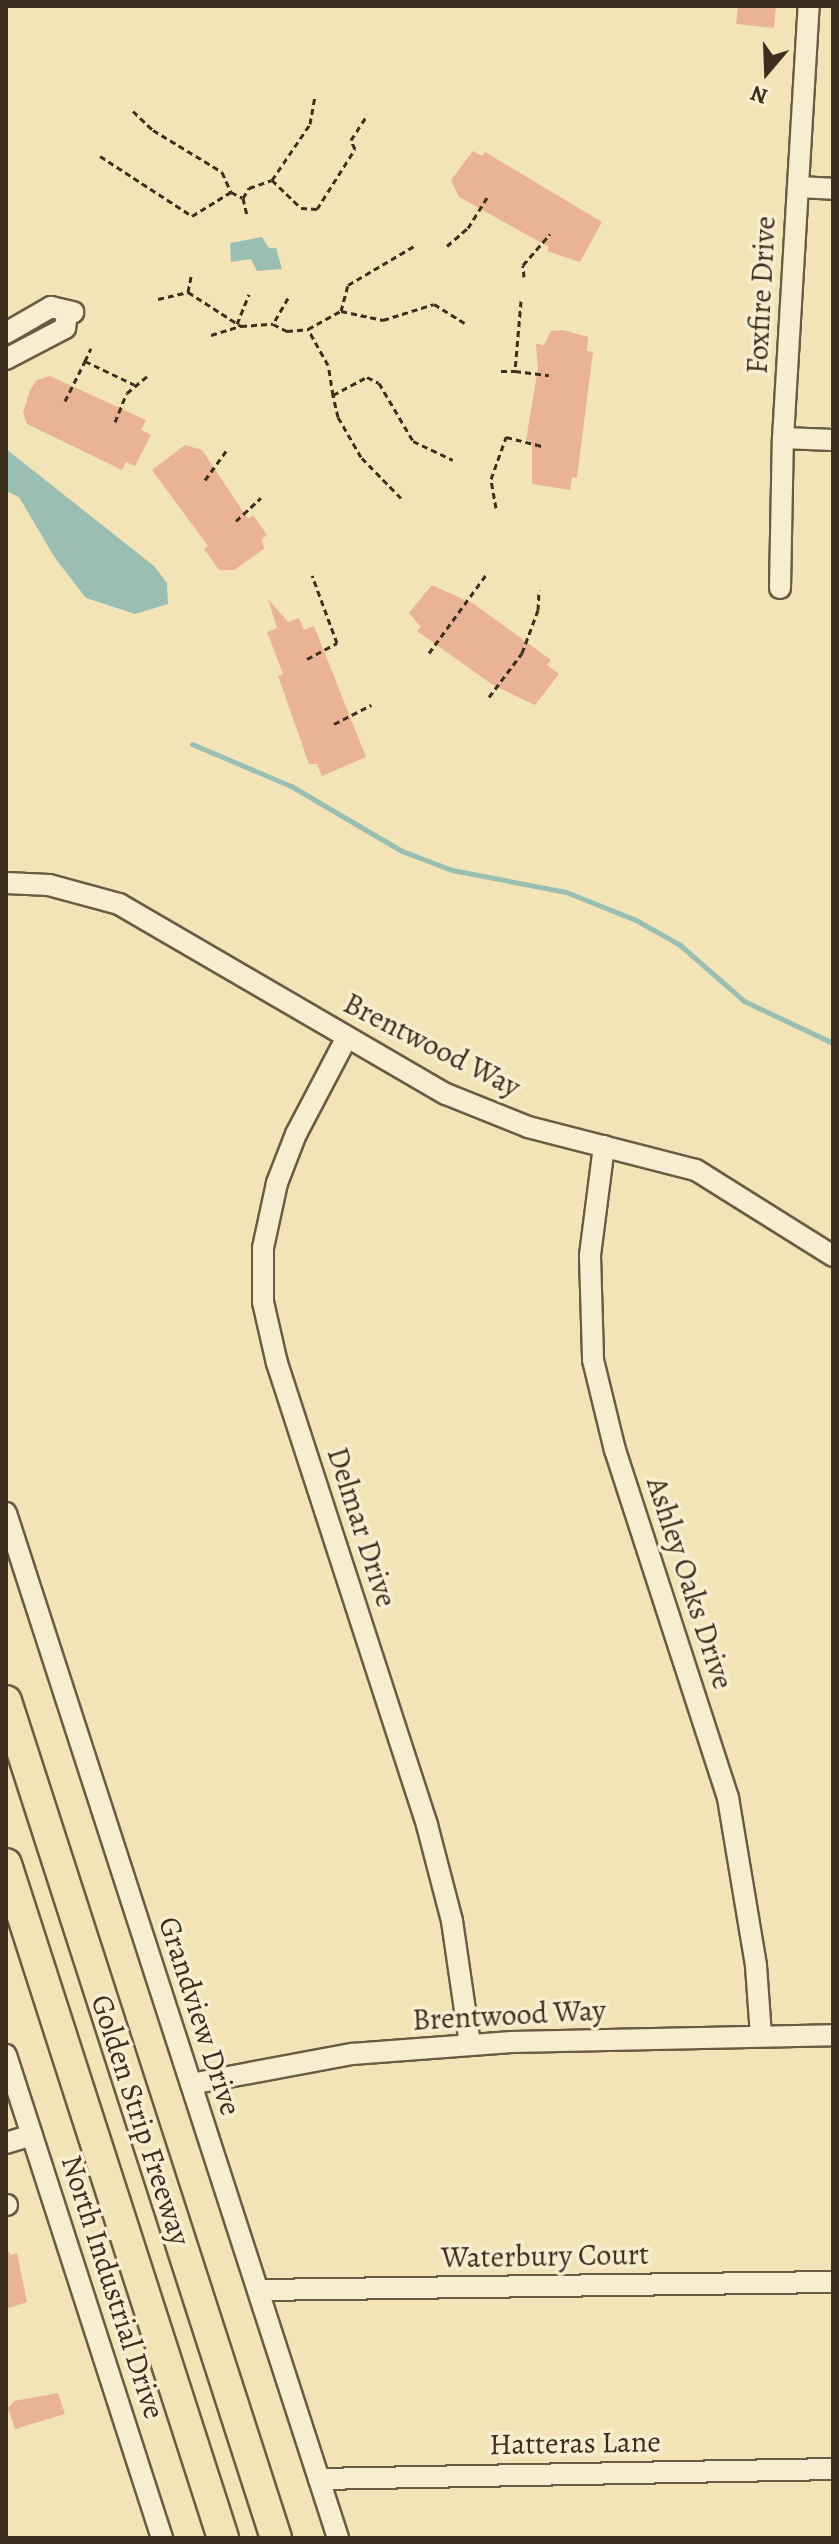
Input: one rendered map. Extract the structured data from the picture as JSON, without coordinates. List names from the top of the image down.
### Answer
{
  "streets": {
    "highway": ["Golden Strip Freeway"],
    "street": [
      "Foxfire Drive",
      "Brentwood Way",
      "Delmar Drive",
      "Ashley Oaks Drive",
      "Grandview Drive",
      "Waterbury Court",
      "North Industrial Drive",
      "Hatteras Lane"
    ]
  },
  "crossings": [
    ["Brentwood Way", "Delmar Drive"],
    ["Brentwood Way", "Ashley Oaks Drive"],
    ["Brentwood Way", "Grandview Drive"],
    ["Grandview Drive", "Waterbury Court"],
    ["Grandview Drive", "Hatteras Lane"]
  ],
  "north": "bottom"
}
